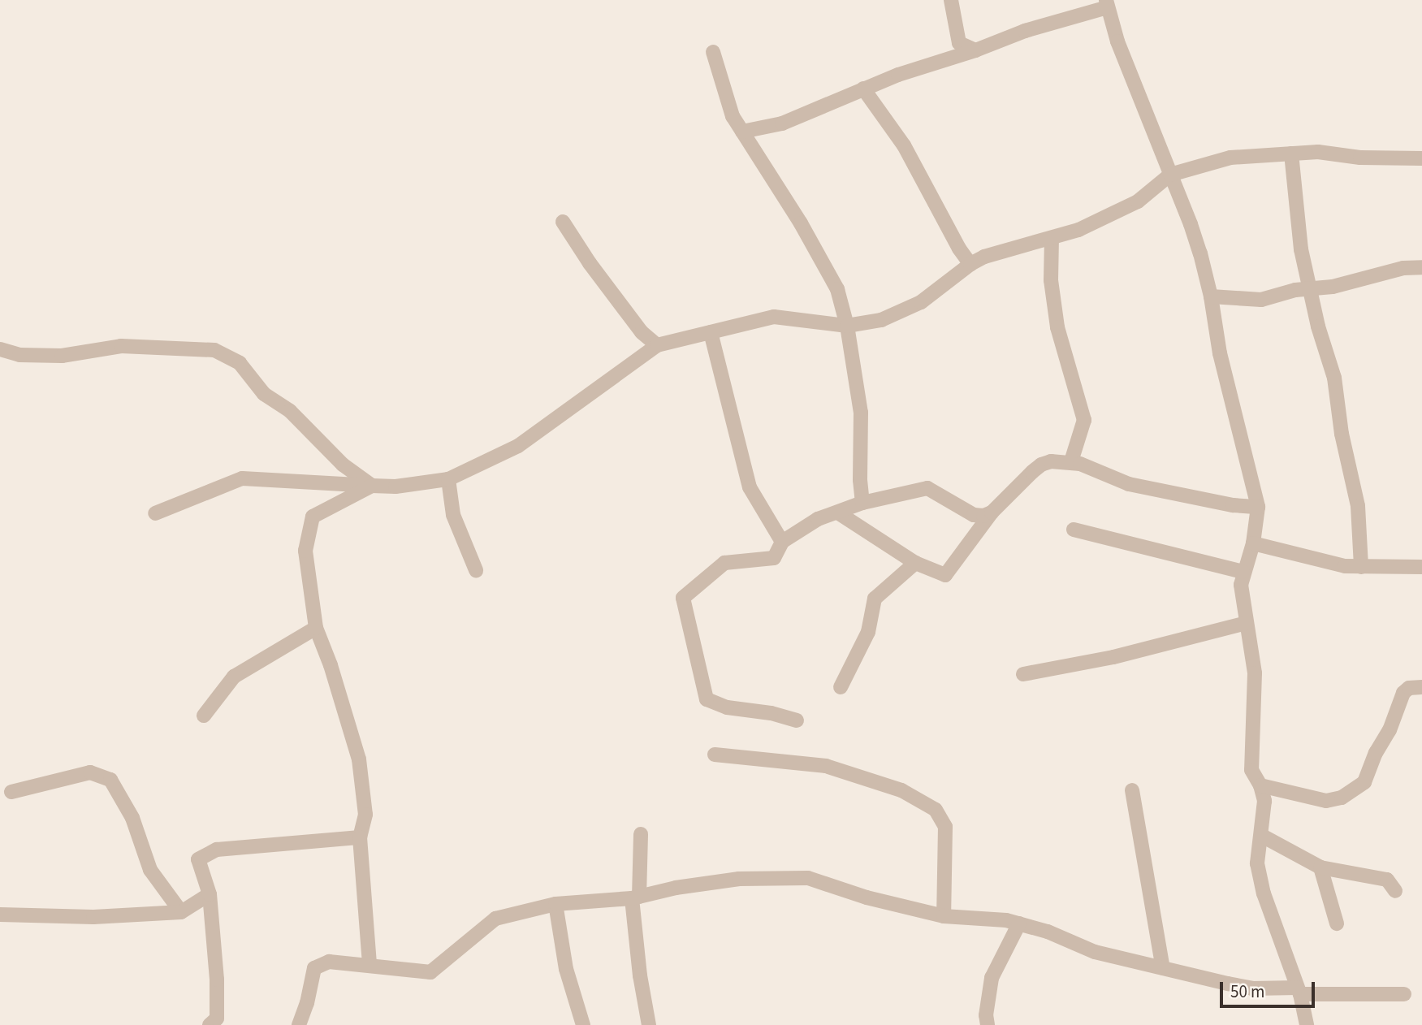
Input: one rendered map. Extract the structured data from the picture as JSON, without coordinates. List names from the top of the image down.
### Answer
{
  "scale_bar": "50 m"
}
